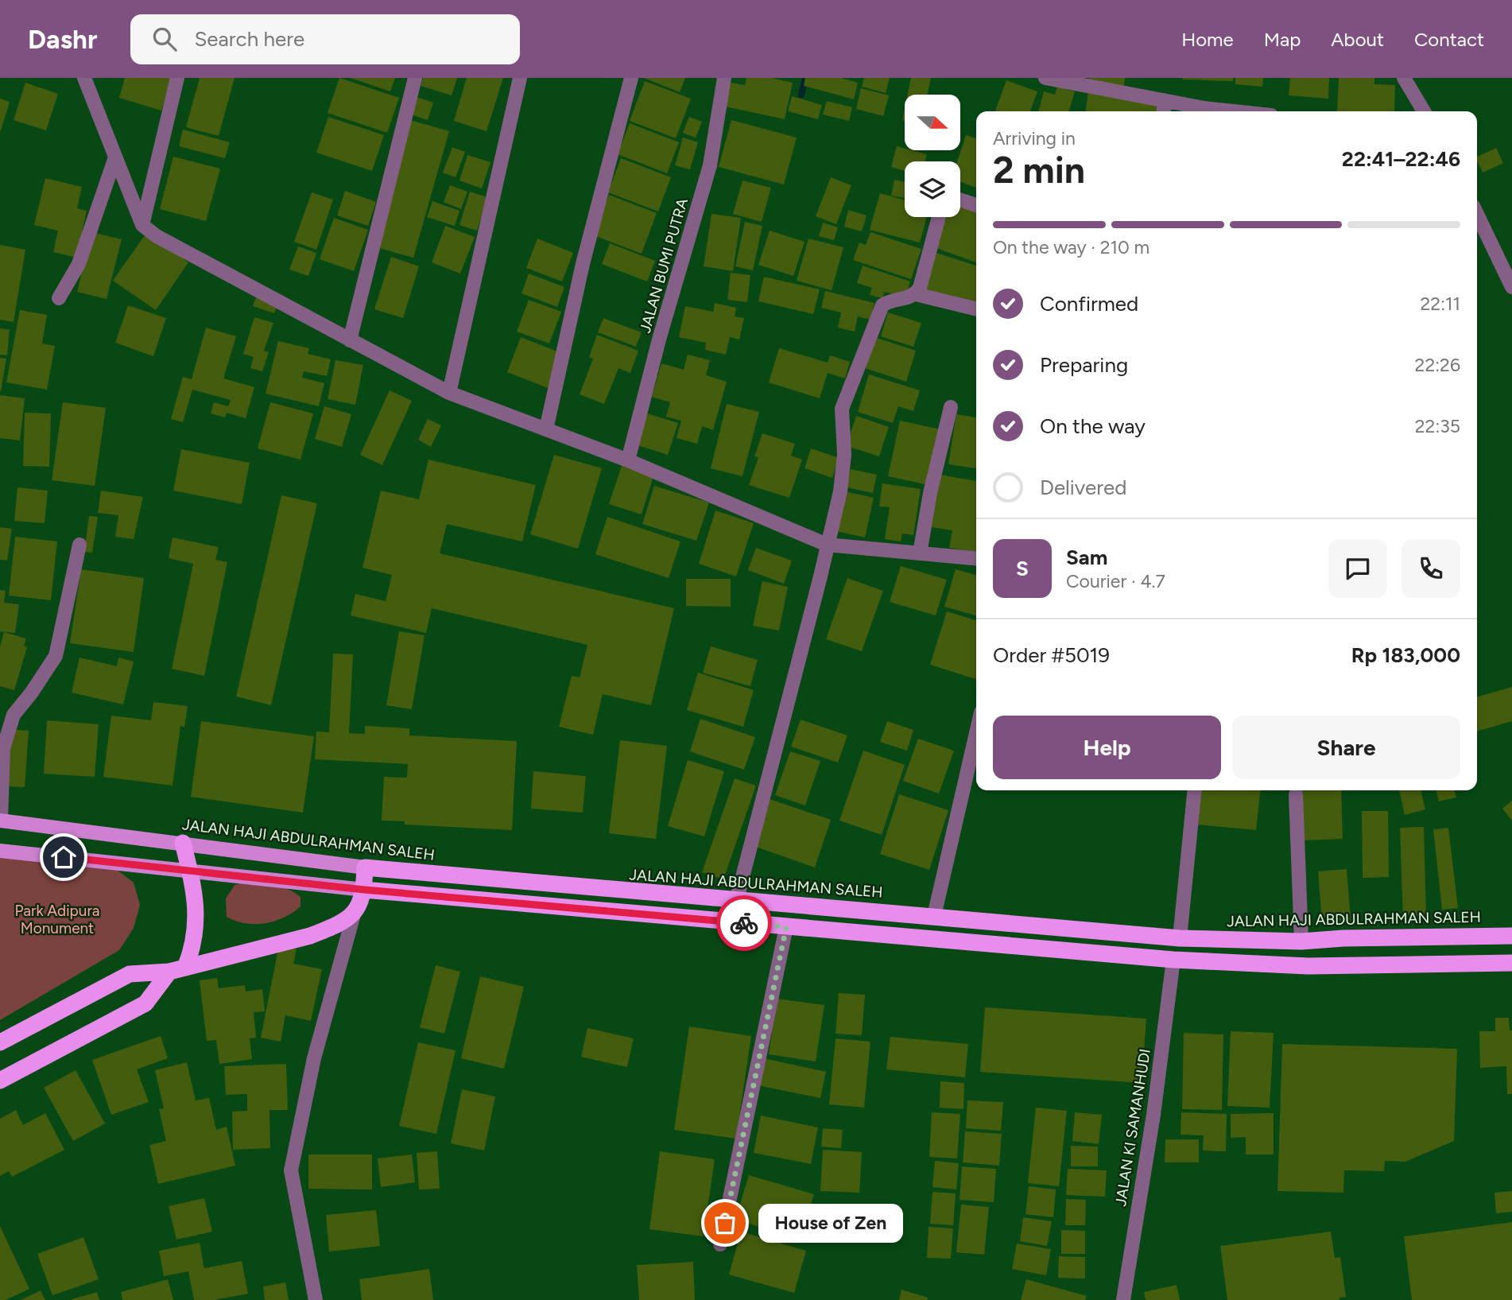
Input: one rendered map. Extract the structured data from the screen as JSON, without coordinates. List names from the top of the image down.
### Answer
{
  "streets": {
    "highway": ["JALAN HAJI ABDULRAHMAN SALEH"],
    "street": ["JALAN BUMI PUTRA", "JALAN KI SAMANHUDI"]
  },
  "parks": ["Park Adipura Monument"],
  "places": ["House of Zen"],
  "north": "right",
  "page": {
    "header": "Dashr",
    "search": "Search here",
    "nav": [
      "Home",
      "Map",
      "About",
      "Contact"
    ],
    "heading": ["2 min", "Arriving in", "22:41–22:46"],
    "panel": [
      "Sam",
      "Courier · 4.7",
      "Order #5019",
      "Rp 183,000"
    ],
    "bar": "On the way · 210 m",
    "list": [
      ["Confirmed", "22:11"],
      ["Preparing", "22:26"],
      ["On the way", "22:35"],
      "Delivered"
    ],
    "round": "S",
    "buttons": ["Help", "Share"],
    "bubble": "House of Zen"
  }
}
